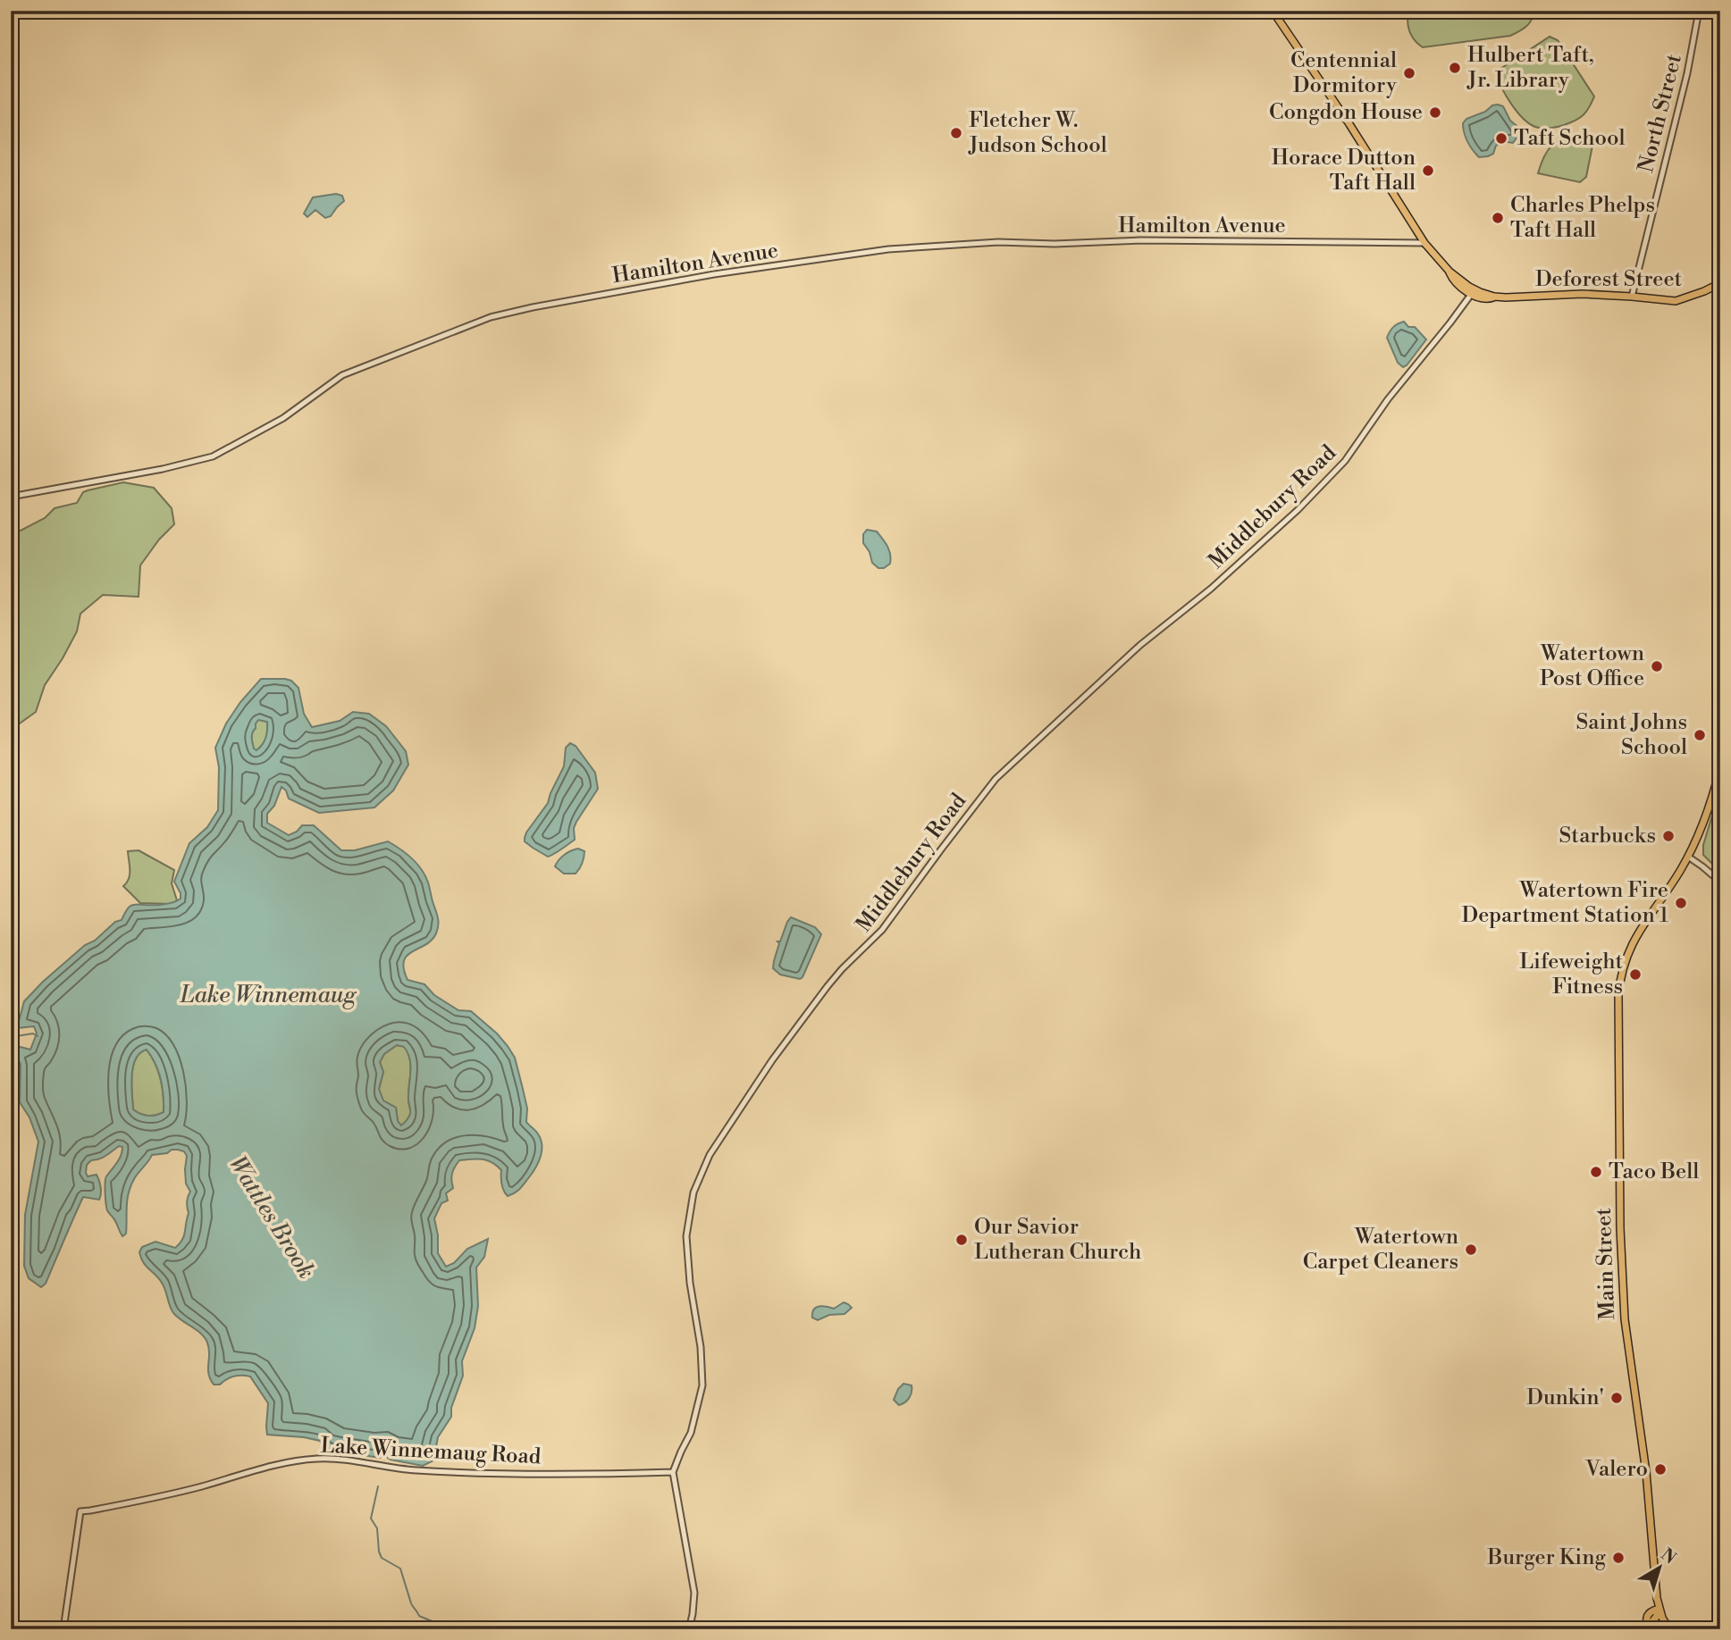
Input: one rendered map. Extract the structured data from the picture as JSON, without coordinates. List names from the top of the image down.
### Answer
{
  "streets": {
    "main road": ["Deforest Street", "Main Street"],
    "street": [
      "North Street",
      "Hamilton Avenue",
      "Middlebury Road",
      "Lake Winnemaug Road"
    ]
  },
  "crossings": [
    ["North Street", "Deforest Street"],
    ["Hamilton Avenue", "Deforest Street"],
    ["Deforest Street", "Middlebury Road"],
    ["Middlebury Road", "Lake Winnemaug Road"]
  ],
  "water": ["Lake Winnemaug", "Wattles Brook"],
  "places": [
    "Hulbert Taft, Jr. Library",
    "Centennial Dormitory",
    "Congdon House",
    "Fletcher W. Judson School",
    "Taft School",
    "Horace Dutton Taft Hall",
    "Charles Phelps Taft Hall",
    "Watertown Post Office",
    "Saint Johns School",
    "Starbucks",
    "Watertown Fire Department Station 1",
    "Lifeweight Fitness",
    "Taco Bell",
    "Our Savior Lutheran Church",
    "Watertown Carpet Cleaners",
    "Dunkin'",
    "Valero",
    "Burger King"
  ],
  "north": "top right"
}
